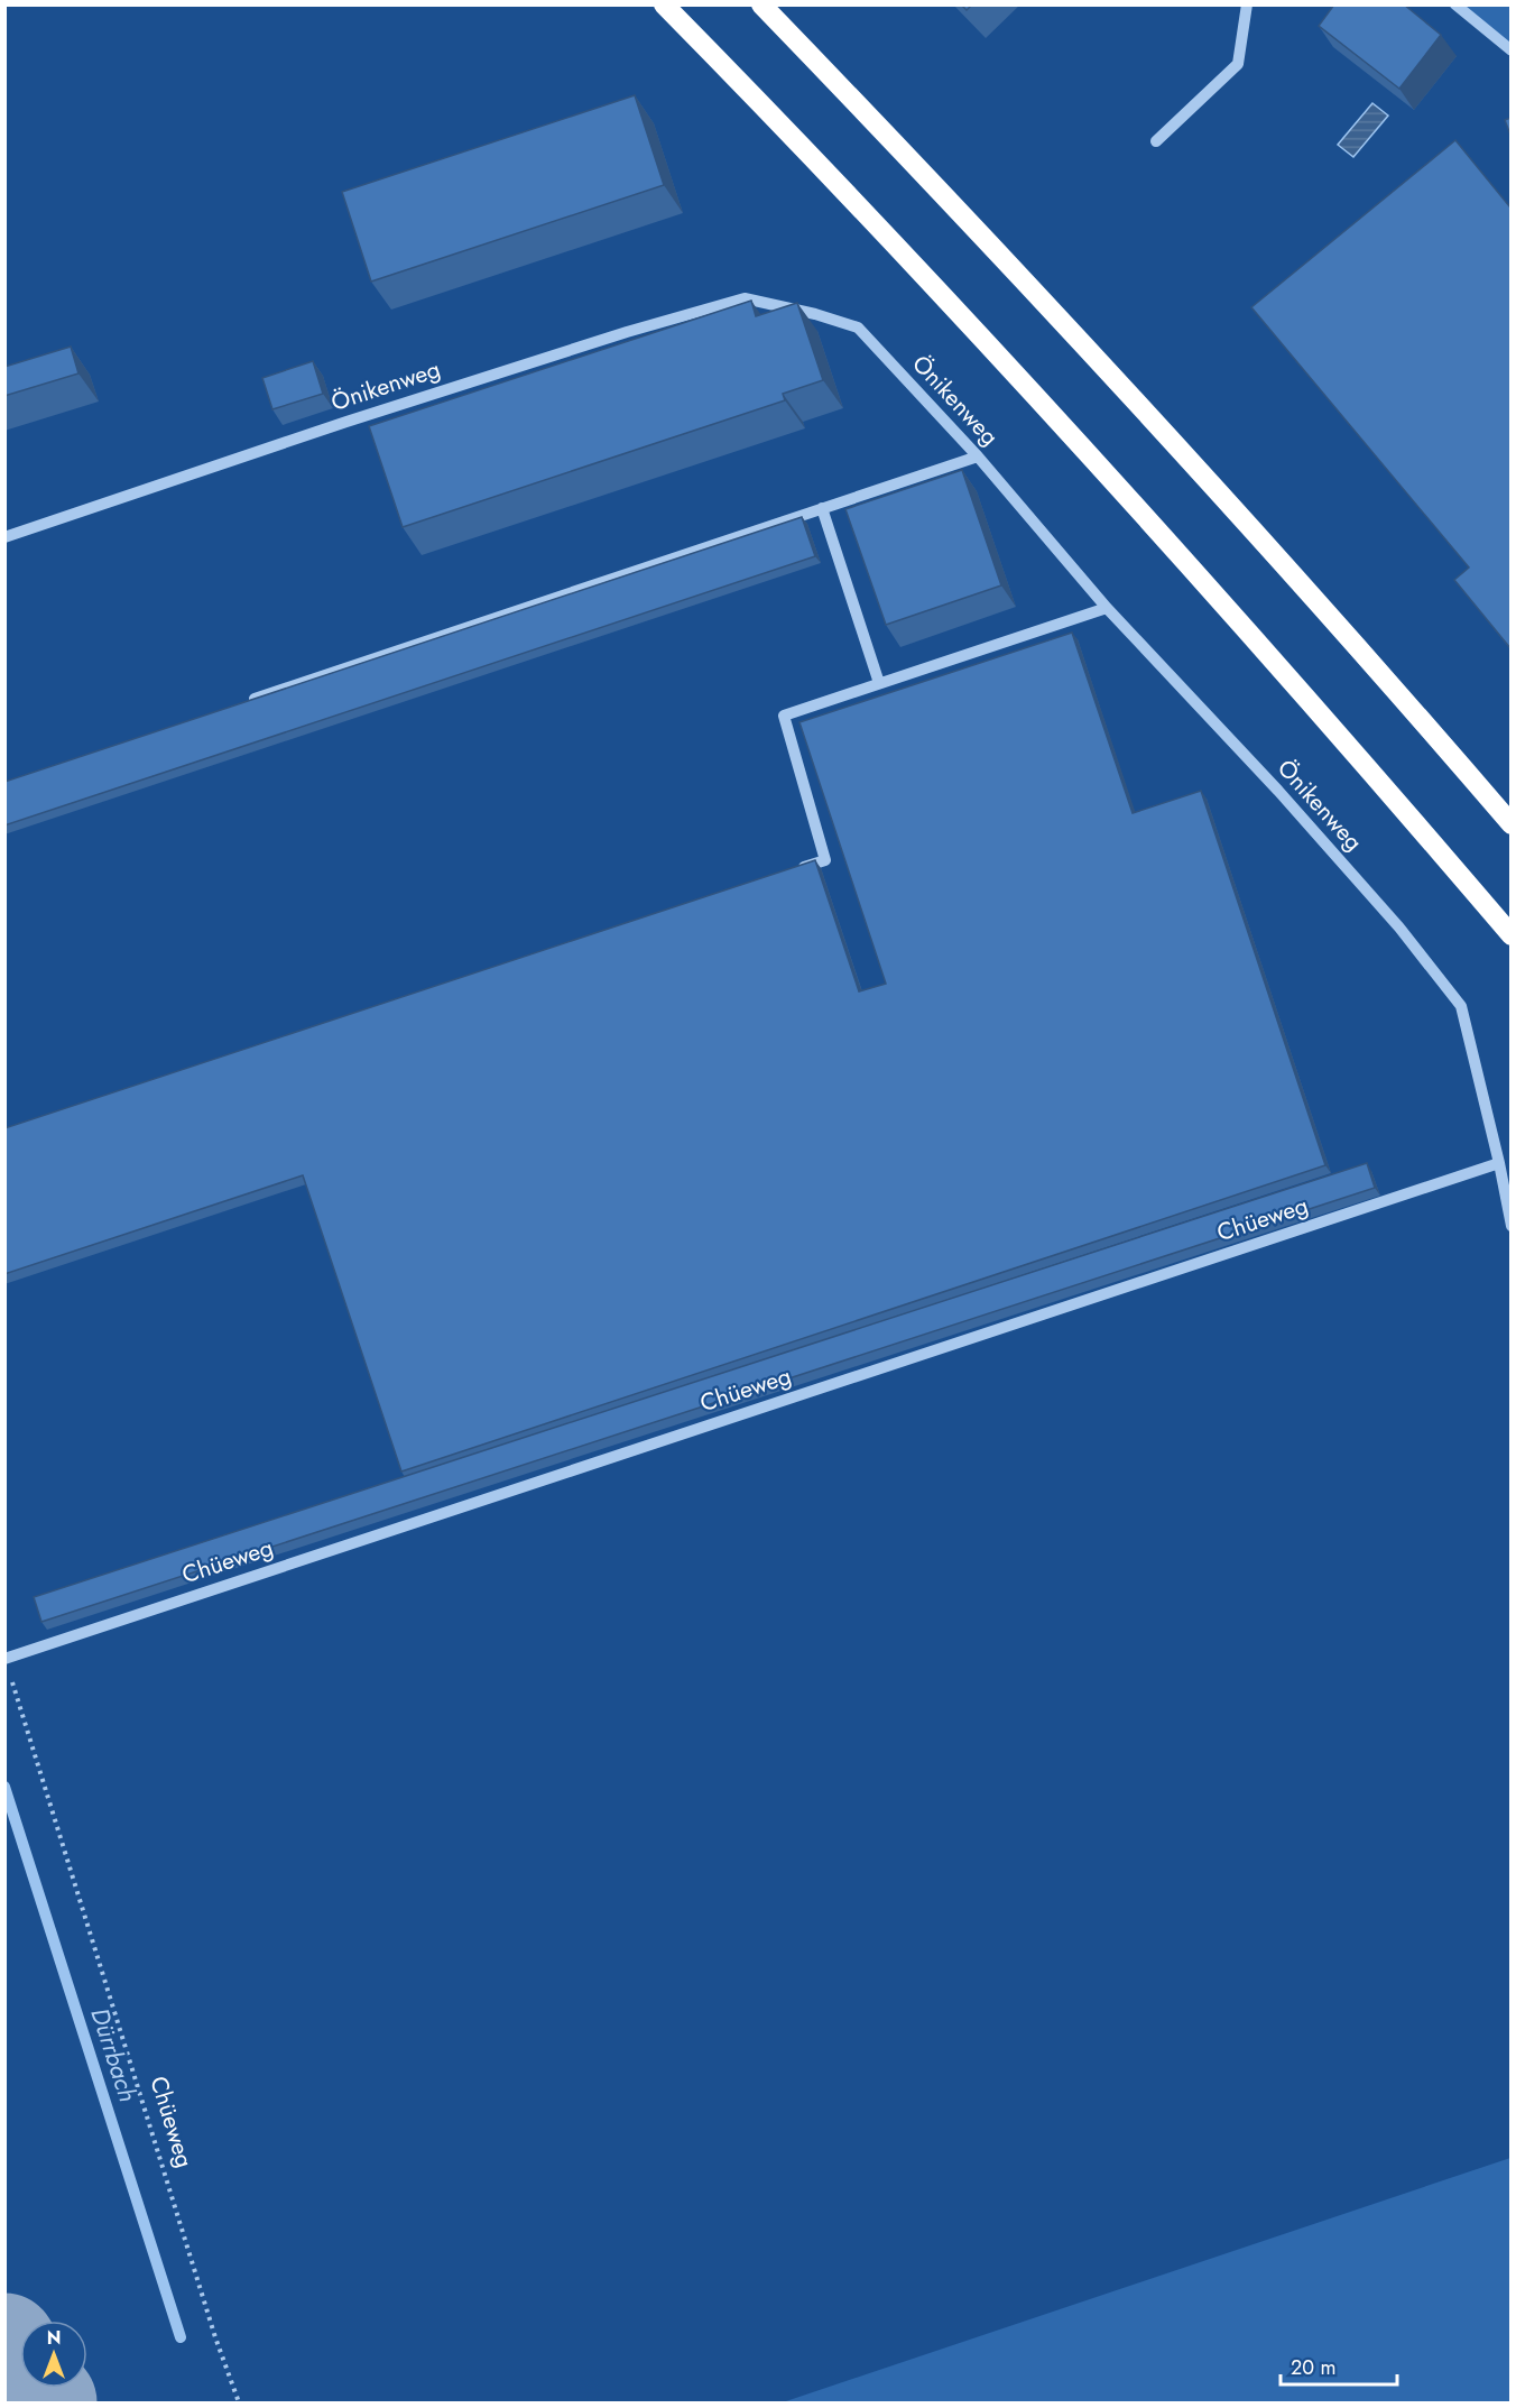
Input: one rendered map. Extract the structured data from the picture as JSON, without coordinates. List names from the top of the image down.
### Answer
{
  "streets": {
    "street": ["Önikenweg", "Chüeweg"]
  },
  "crossings": [
    ["Önikenweg", "Chüeweg"]
  ],
  "water": ["Dürrbach"],
  "scale_bar": "20 m",
  "north": "top"
}
